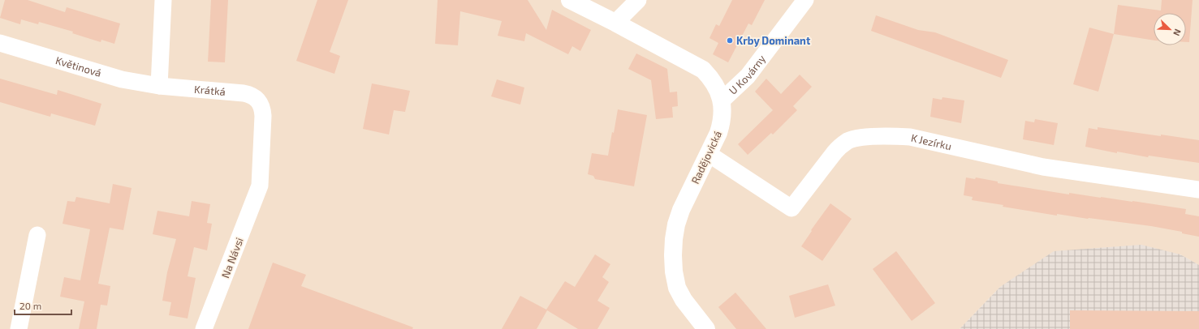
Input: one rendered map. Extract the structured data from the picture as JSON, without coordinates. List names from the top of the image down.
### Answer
{
  "streets": {
    "street": [
      "Květinová",
      "U Kovárny",
      "Krátká",
      "K Jezírku",
      "Radějovická",
      "Na Návsi"
    ]
  },
  "crossings": [
    ["Květinová", "Krátká"],
    ["U Kovárny", "Radějovická"],
    ["Krátká", "Na Návsi"],
    ["K Jezírku", "Radějovická"]
  ],
  "places": ["Krby Dominant"],
  "scale_bar": "20 m",
  "north": "bottom right"
}
